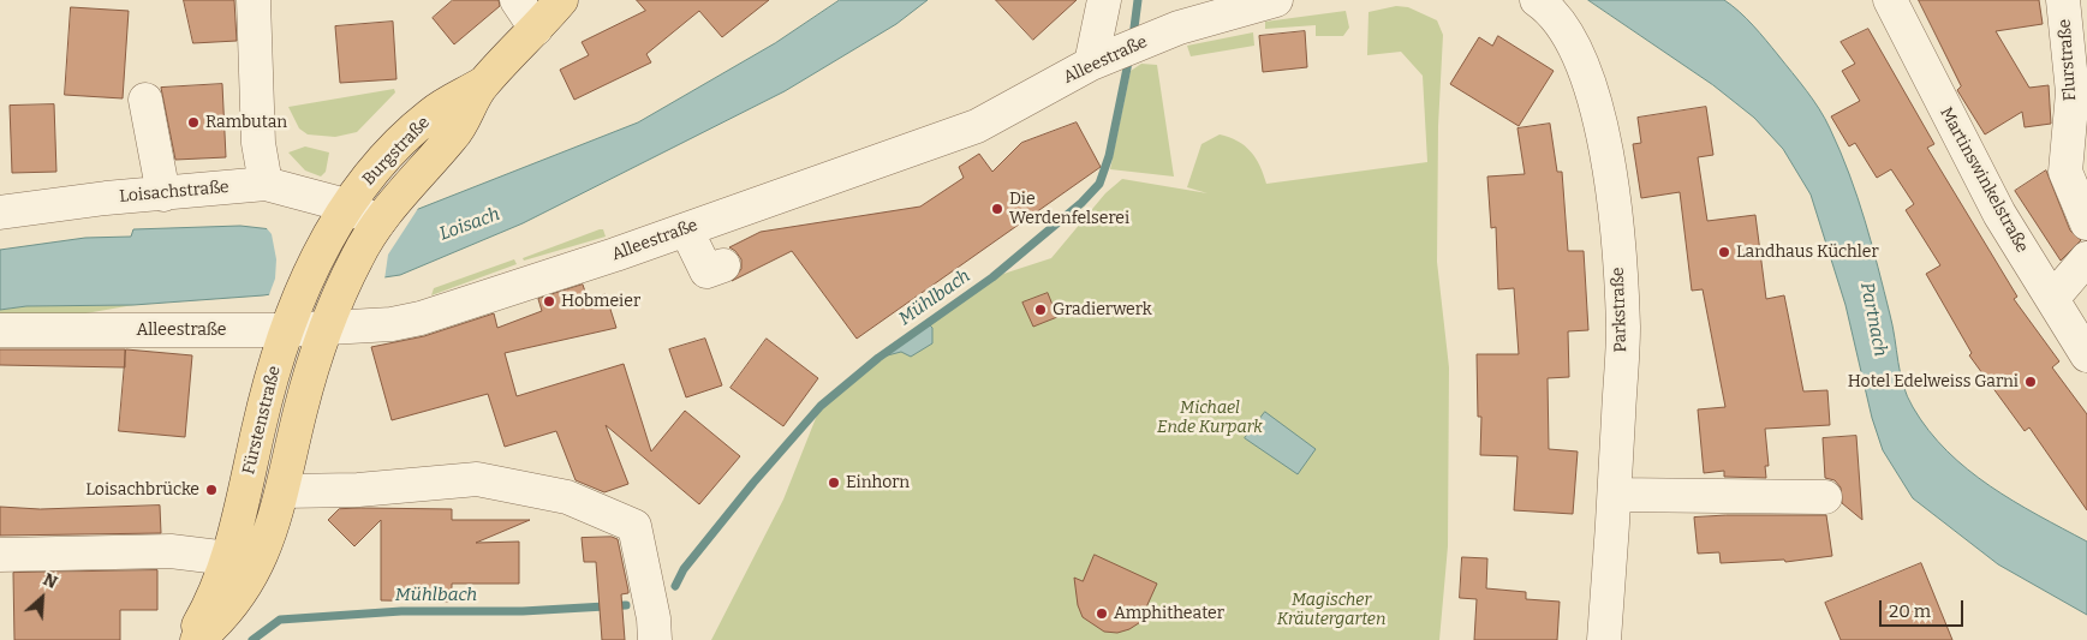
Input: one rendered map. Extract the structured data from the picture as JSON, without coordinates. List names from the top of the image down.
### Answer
{
  "streets": {
    "main road": ["Burgstraße", "Fürstenstraße"],
    "street": [
      "Alleestraße",
      "Flurstraße",
      "Martinswinkelstraße",
      "Loisachstraße",
      "Parkstraße"
    ]
  },
  "crossings": [
    ["Alleestraße", "Fürstenstraße"],
    ["Burgstraße", "Loisachstraße"],
    ["Burgstraße", "Fürstenstraße"],
    ["Loisachstraße", "Fürstenstraße"]
  ],
  "water": ["Loisach", "Mühlbach", "Partnach"],
  "parks": ["Michael Ende Kurpark", "Magischer Kräutergarten"],
  "places": [
    "Rambutan",
    "Die Werdenfelserei",
    "Landhaus Küchler",
    "Hobmeier",
    "Gradierwerk",
    "Hotel Edelweiss Garni",
    "Einhorn",
    "Loisachbrücke",
    "Amphitheater"
  ],
  "scale_bar": "20 m",
  "north": "top right"
}
